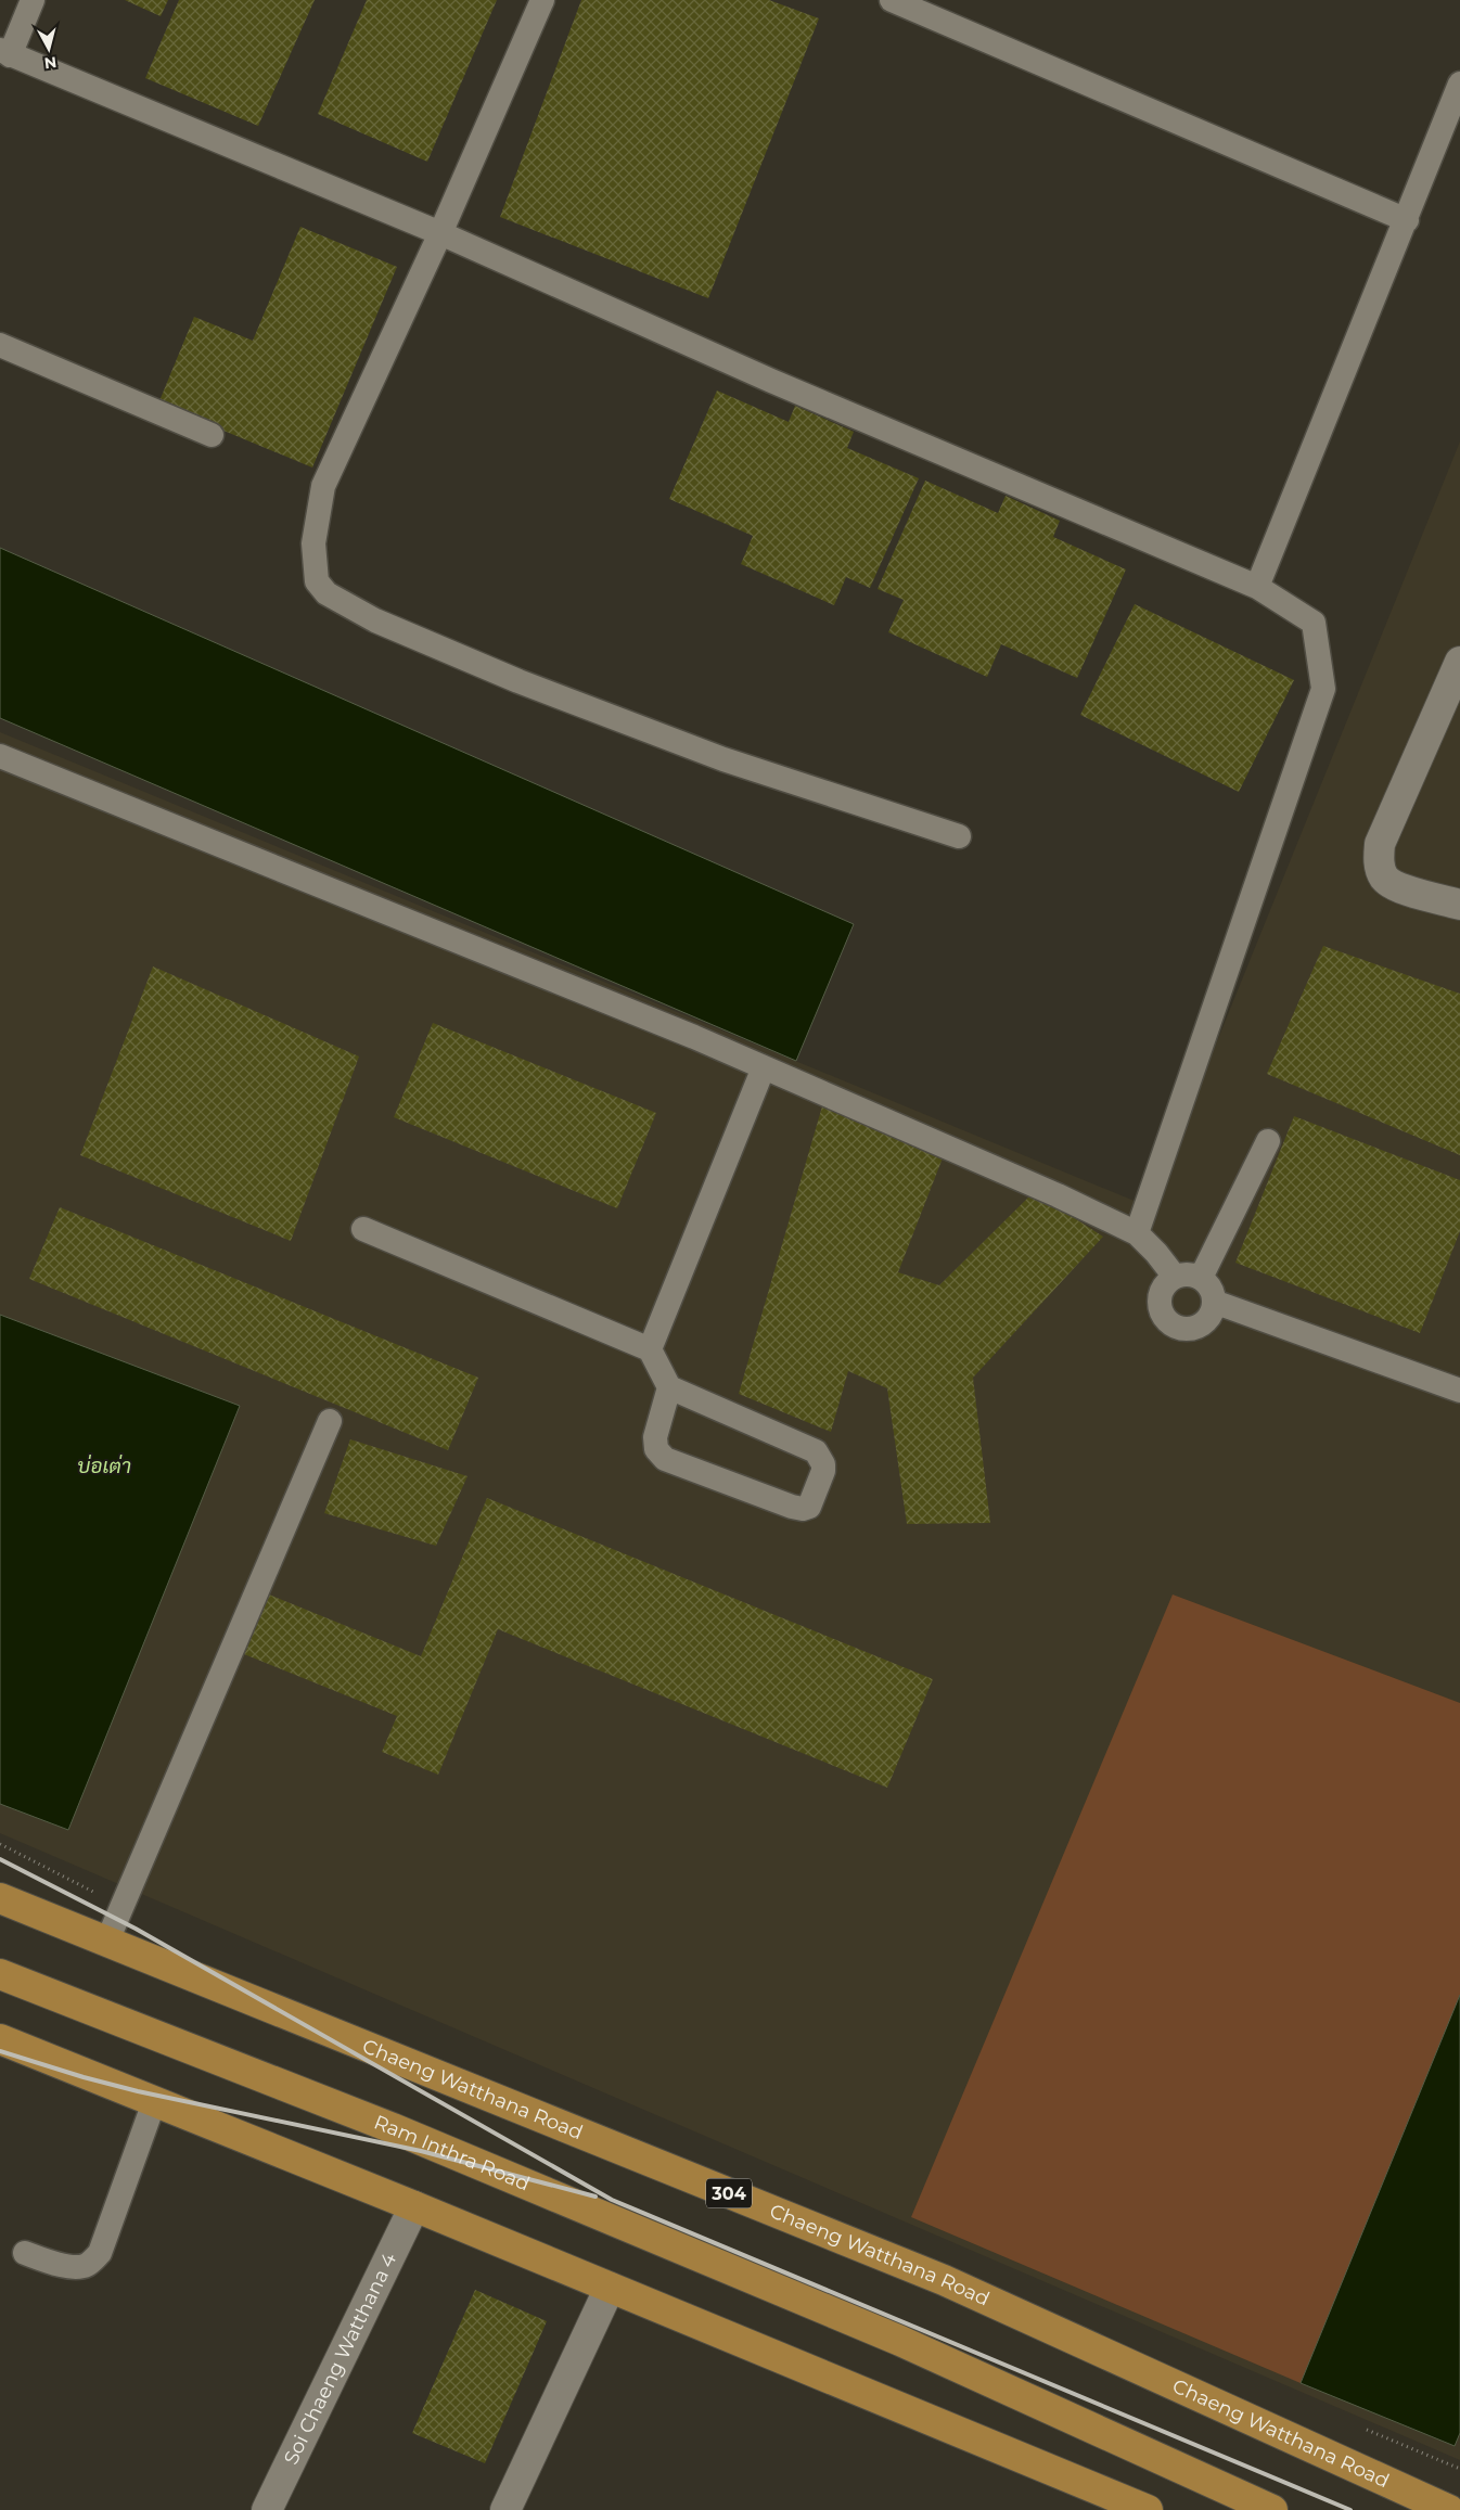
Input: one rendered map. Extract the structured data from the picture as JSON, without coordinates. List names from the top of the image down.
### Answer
{
  "streets": {
    "main road": ["Chaeng Watthana Road", "Ram Inthra Road", "304"],
    "street": ["Soi Chaeng Watthana 4"]
  },
  "water": ["บ่อเต่า"],
  "north": "bottom"
}
